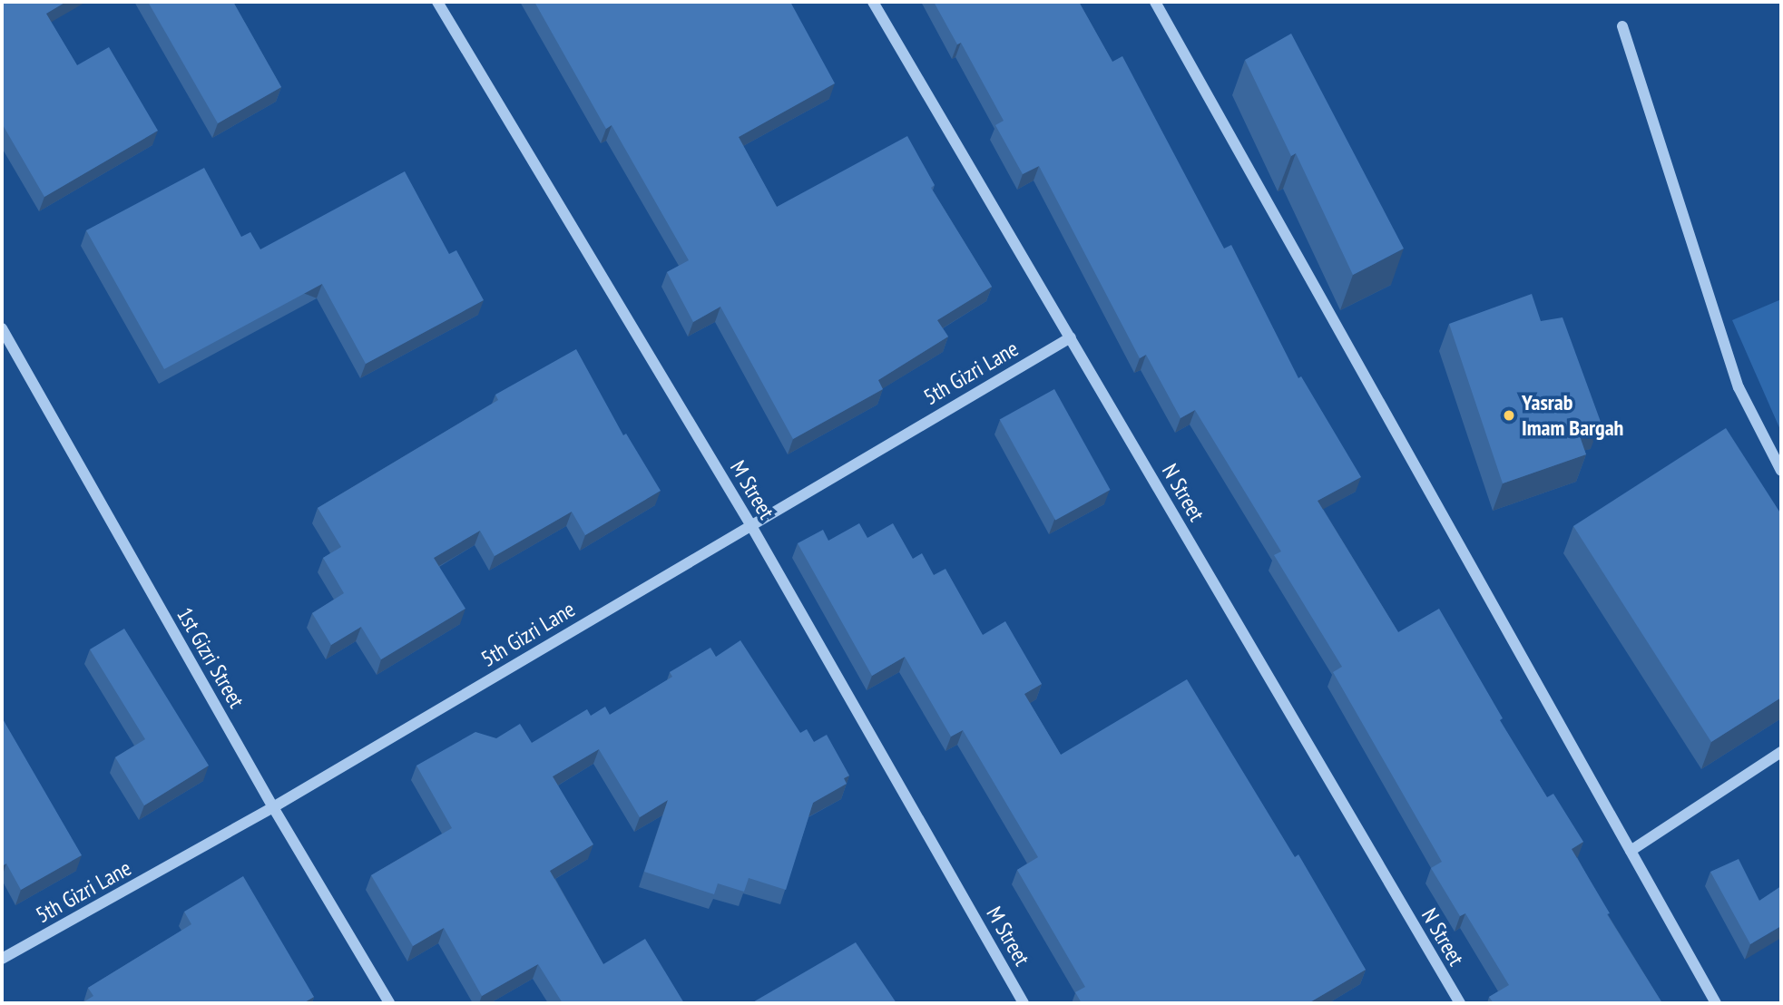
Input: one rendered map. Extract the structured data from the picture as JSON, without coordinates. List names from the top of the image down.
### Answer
{
  "streets": {
    "street": [
      "5th Gizri Lane",
      "M Street",
      "N Street",
      "1st Gizri Street"
    ]
  },
  "crossings": [
    ["5th Gizri Lane", "M Street"],
    ["5th Gizri Lane", "N Street"],
    ["5th Gizri Lane", "1st Gizri Street"]
  ],
  "places": ["Yasrab Imam Bargah"]
}
